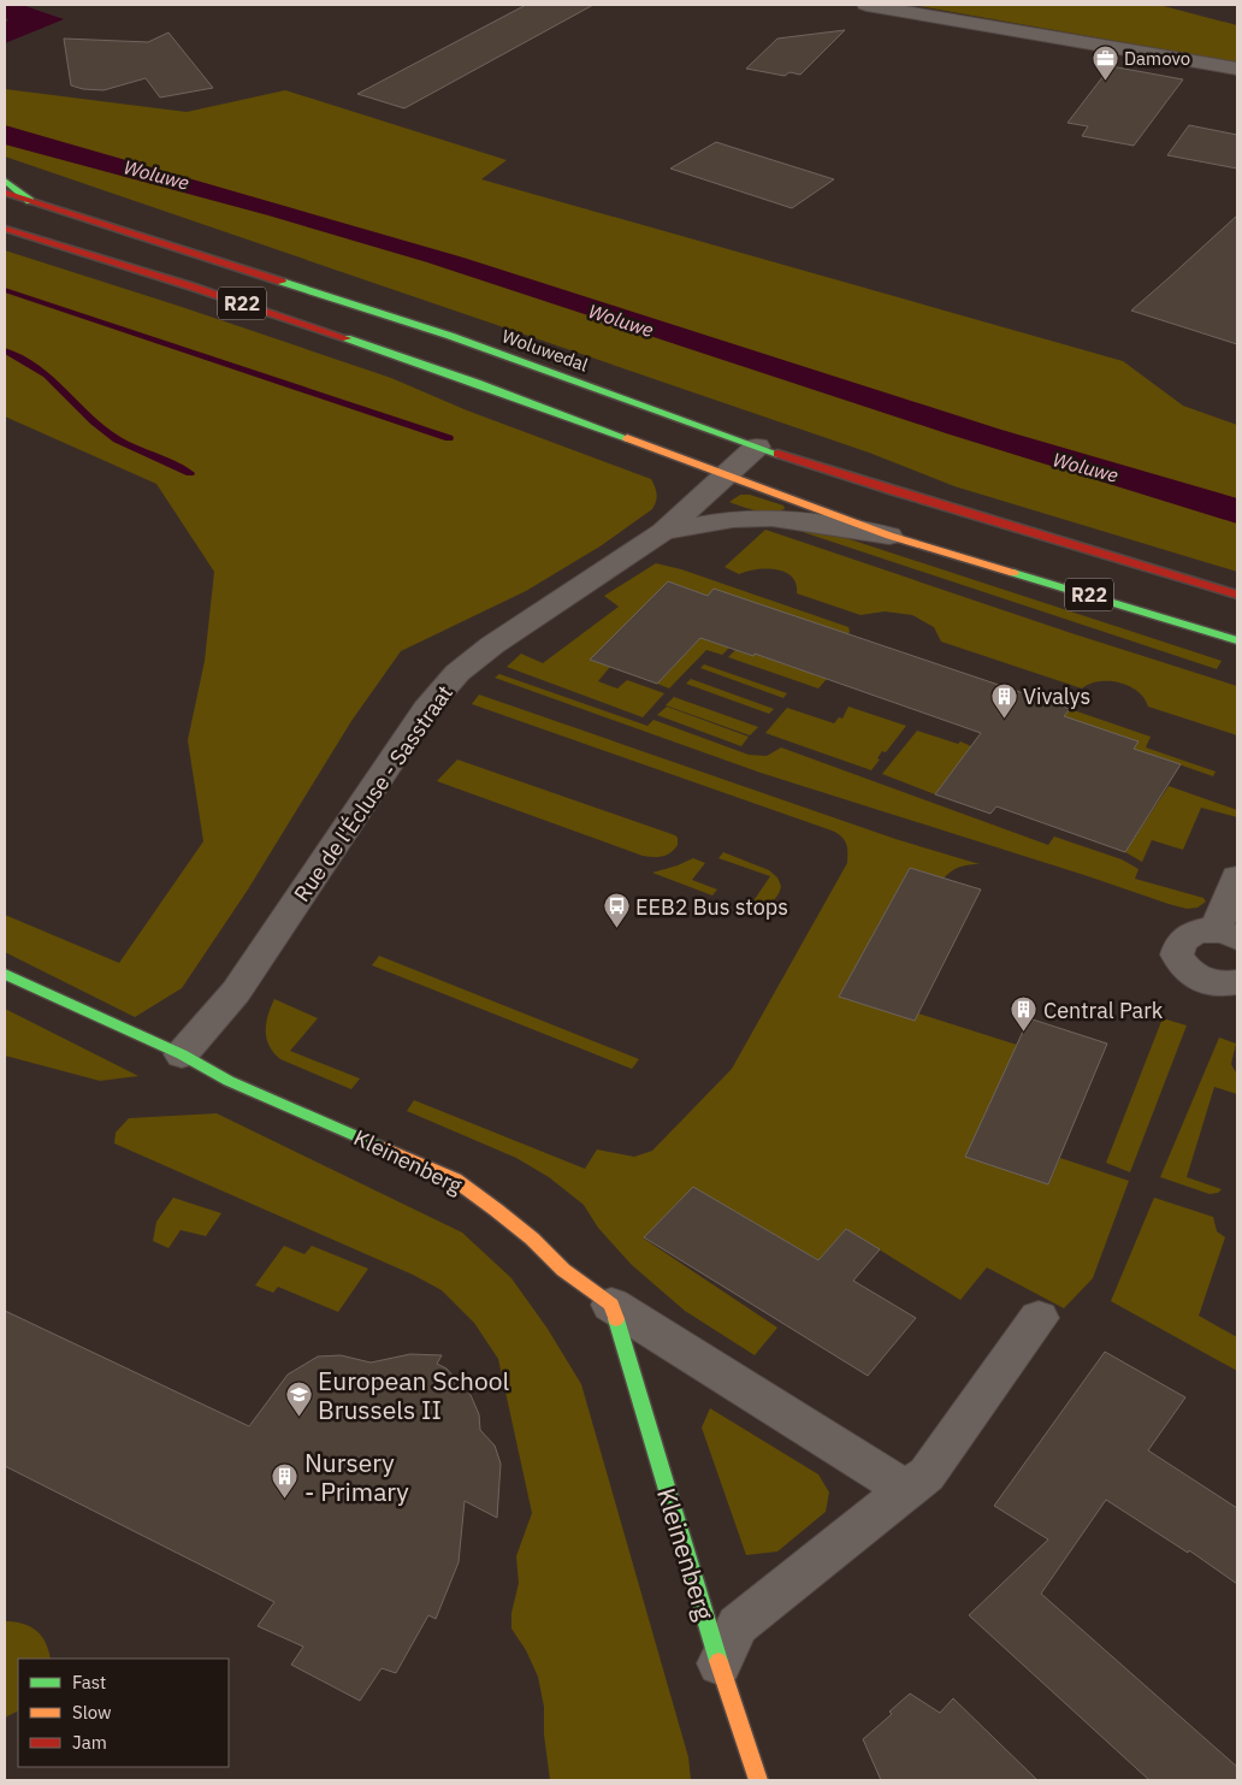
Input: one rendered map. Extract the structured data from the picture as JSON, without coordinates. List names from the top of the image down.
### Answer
{
  "streets": {
    "main road": ["R22", "Woluwedal", "Kleinenberg"],
    "street": ["Rue de l'Écluse - Sasstraat"]
  },
  "crossings": [
    ["R22", "Rue de l'Écluse - Sasstraat"],
    ["Woluwedal", "Rue de l'Écluse - Sasstraat"],
    ["Rue de l'Écluse - Sasstraat", "Kleinenberg"]
  ],
  "water": ["Woluwe"],
  "places": {
    "office": ["Damovo"],
    "building": ["Vivalys", "Central Park", "Nursery - Primary"],
    "bus stop": ["EEB2 Bus stops"],
    "school or university": ["European School Brussels II"]
  },
  "legend": ["Fast", "Slow", "Jam"]
}
